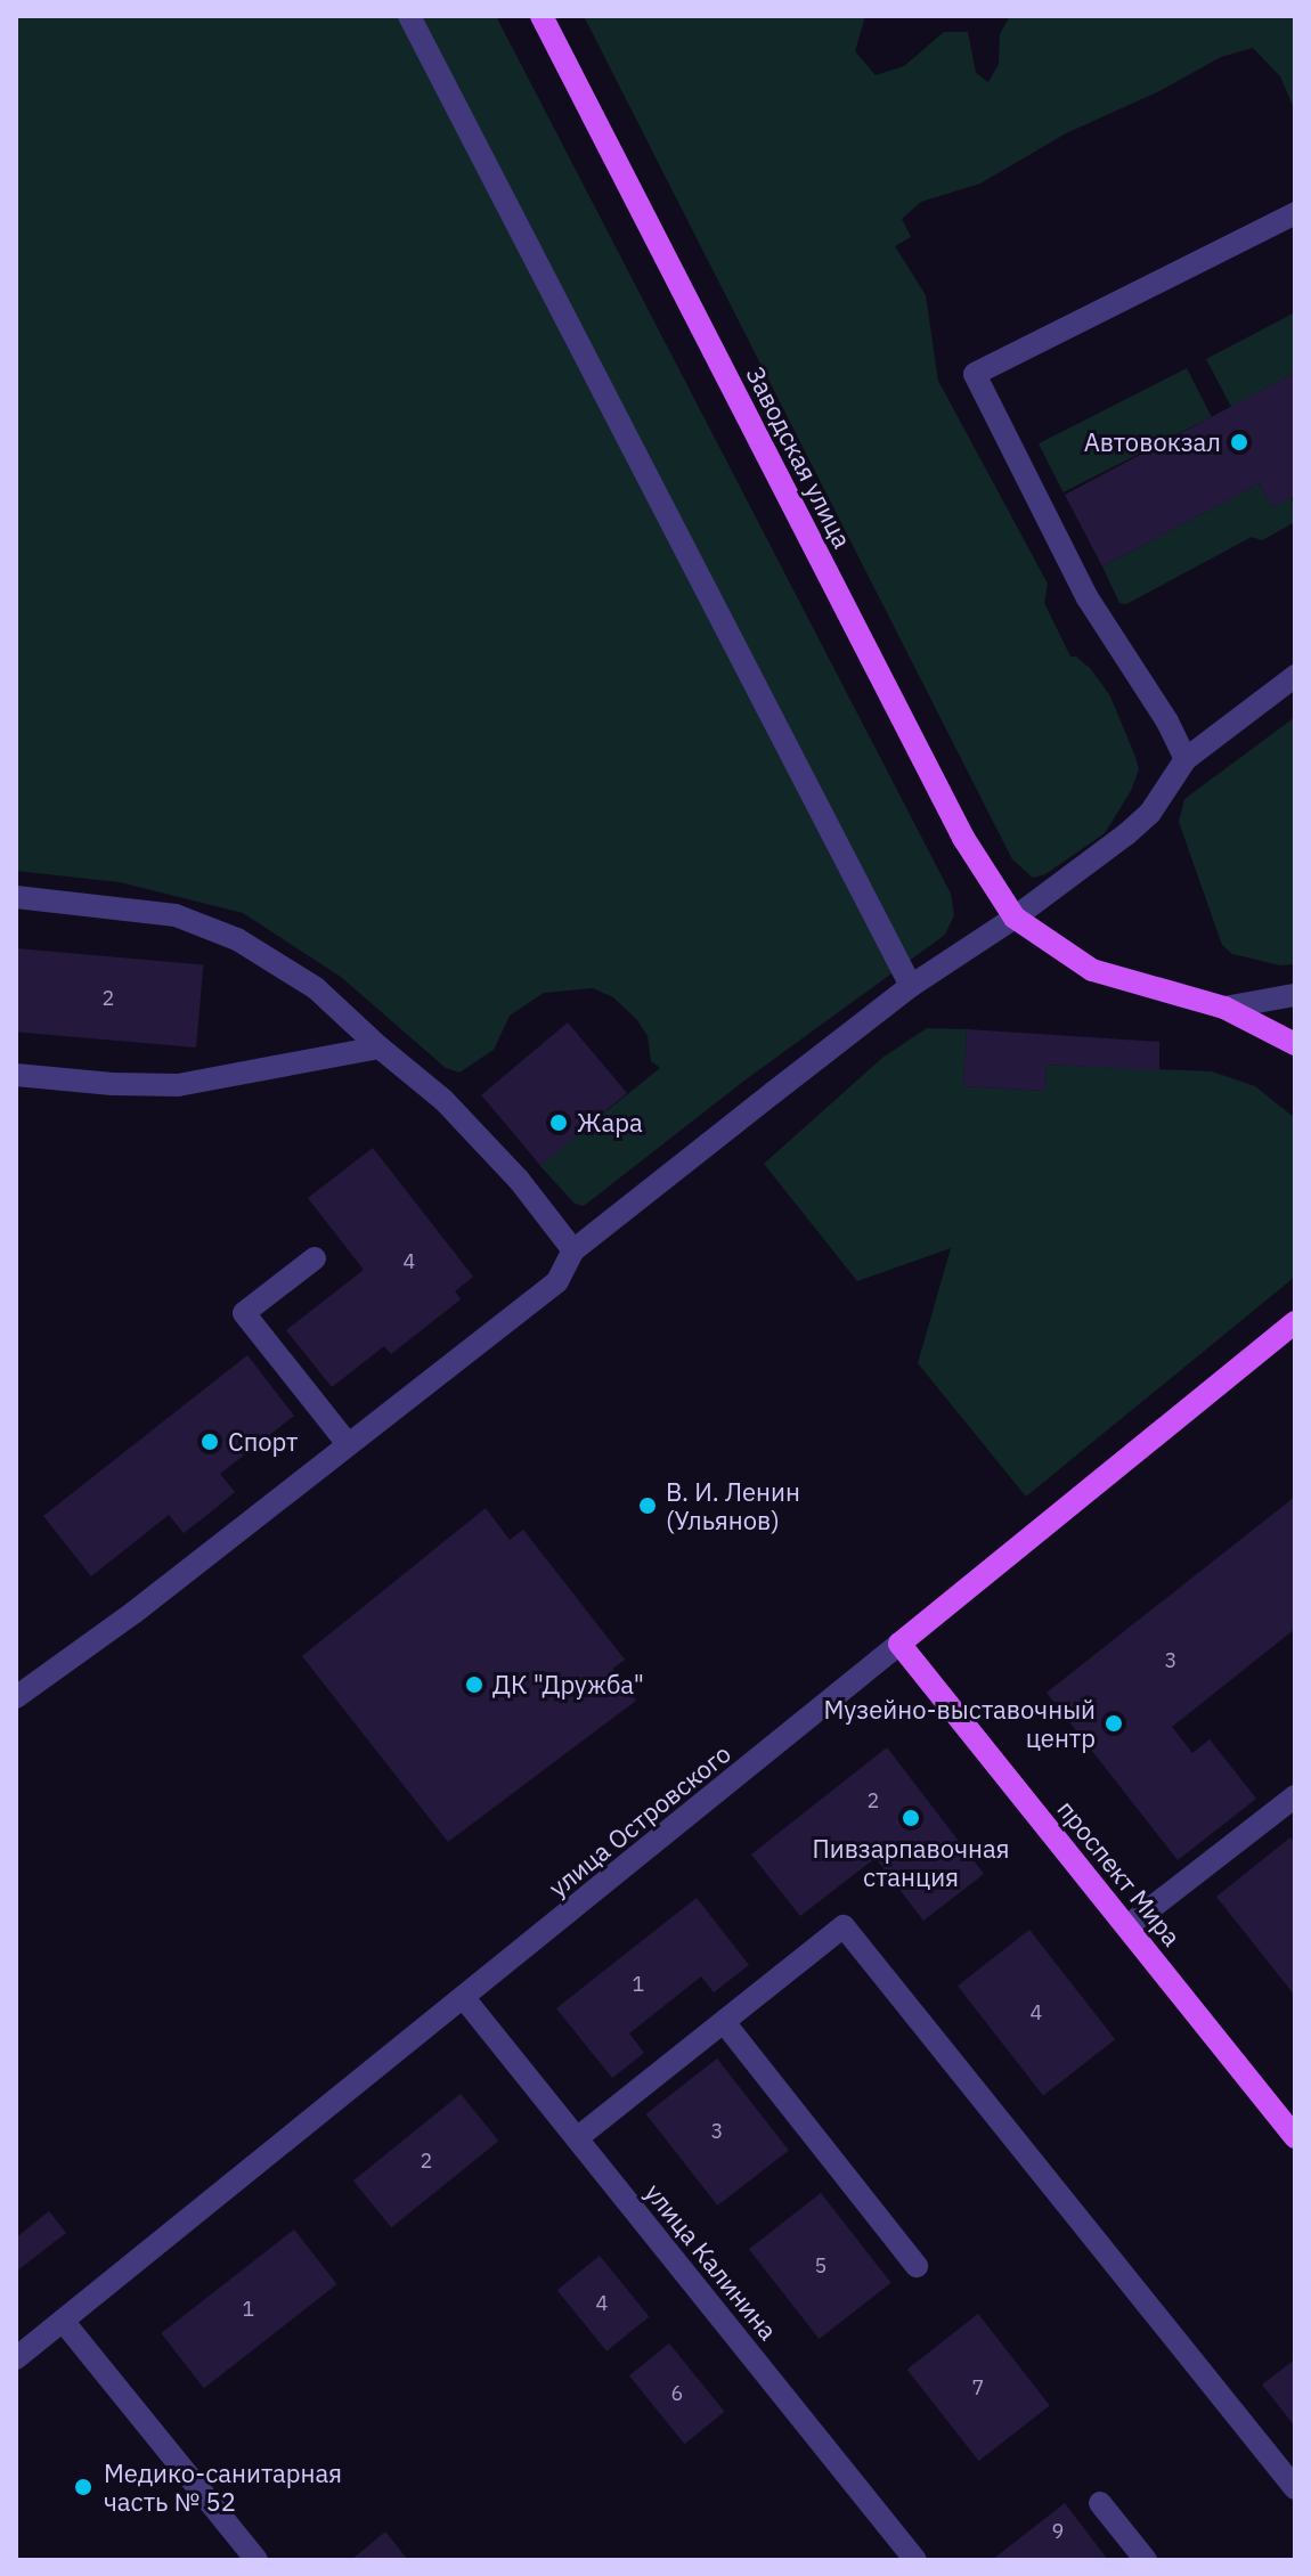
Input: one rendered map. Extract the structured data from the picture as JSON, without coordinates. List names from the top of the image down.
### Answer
{
  "streets": {
    "main road": ["Заводская улица", "улица Островского", "проспект Мира"],
    "street": ["улица Калинина"]
  },
  "crossings": [
    ["улица Островского", "проспект Мира"],
    ["улица Островского", "улица Калинина"]
  ],
  "places": [
    "Автовокзал",
    "Жара",
    "Спорт",
    "В. И. Ленин (Ульянов)",
    "ДК \"Дружба\"",
    "Музейно-выставочный центр",
    "Пивзарпавочная станция",
    "Медико-санитарная часть № 52"
  ],
  "house_numbers": [
    "2",
    "4",
    "3",
    "2",
    "1",
    "4",
    "3",
    "2",
    "5",
    "4",
    "1",
    "7",
    "6",
    "9"
  ]
}
